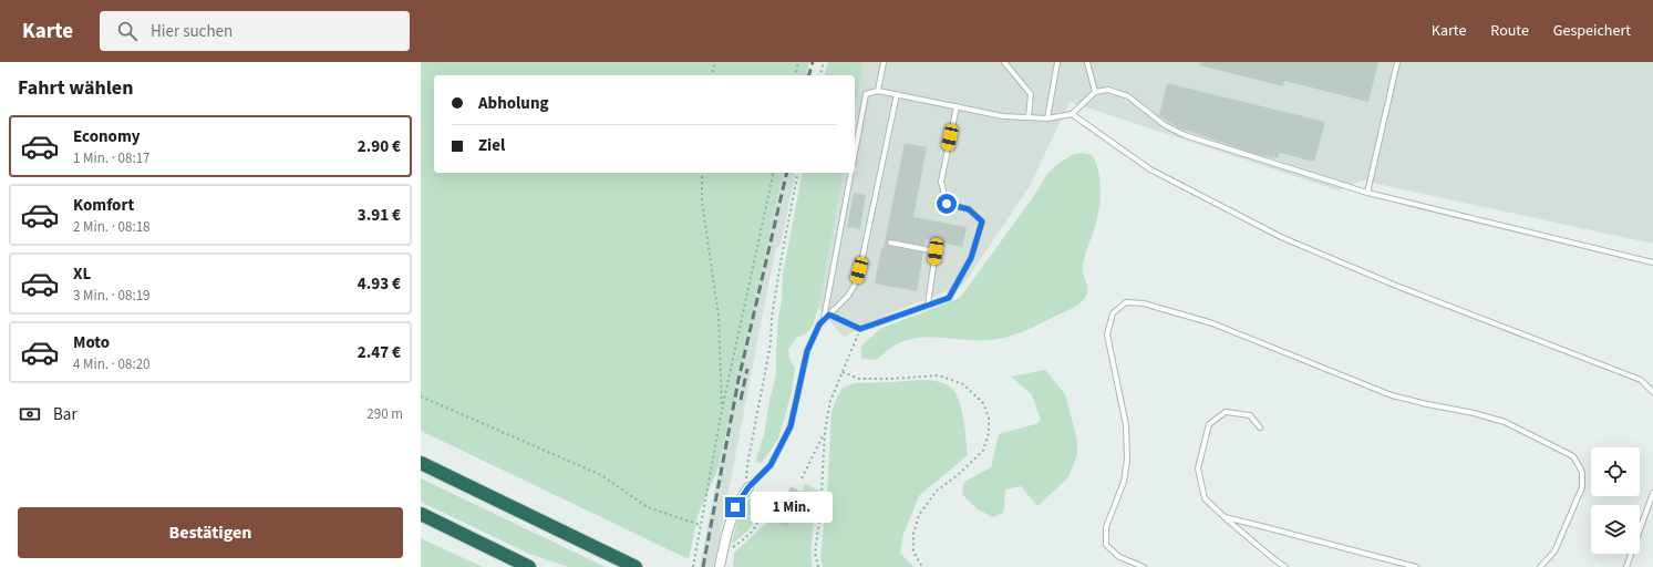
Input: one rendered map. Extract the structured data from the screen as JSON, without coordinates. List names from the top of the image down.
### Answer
{
  "page": {
    "header": "Karte",
    "search": "Hier suchen",
    "nav": ["Karte", "Route", "Gespeichert"],
    "heading": "Fahrt wählen",
    "banner": ["Abholung", "Ziel"],
    "list": [
      {
        "name": "Economy",
        "note": "1 Min. · 08:17",
        "value": "2.90 €"
      },
      {
        "name": "Komfort",
        "note": "2 Min. · 08:18",
        "value": "3.91 €"
      },
      {
        "name": "XL",
        "note": "3 Min. · 08:19",
        "value": "4.93 €"
      },
      {
        "name": "Moto",
        "note": "4 Min. · 08:20",
        "value": "2.47 €"
      }
    ],
    "pay": ["Bar", "290 m"],
    "bubble": "1 Min.",
    "buttons": "Bestätigen"
  }
}
